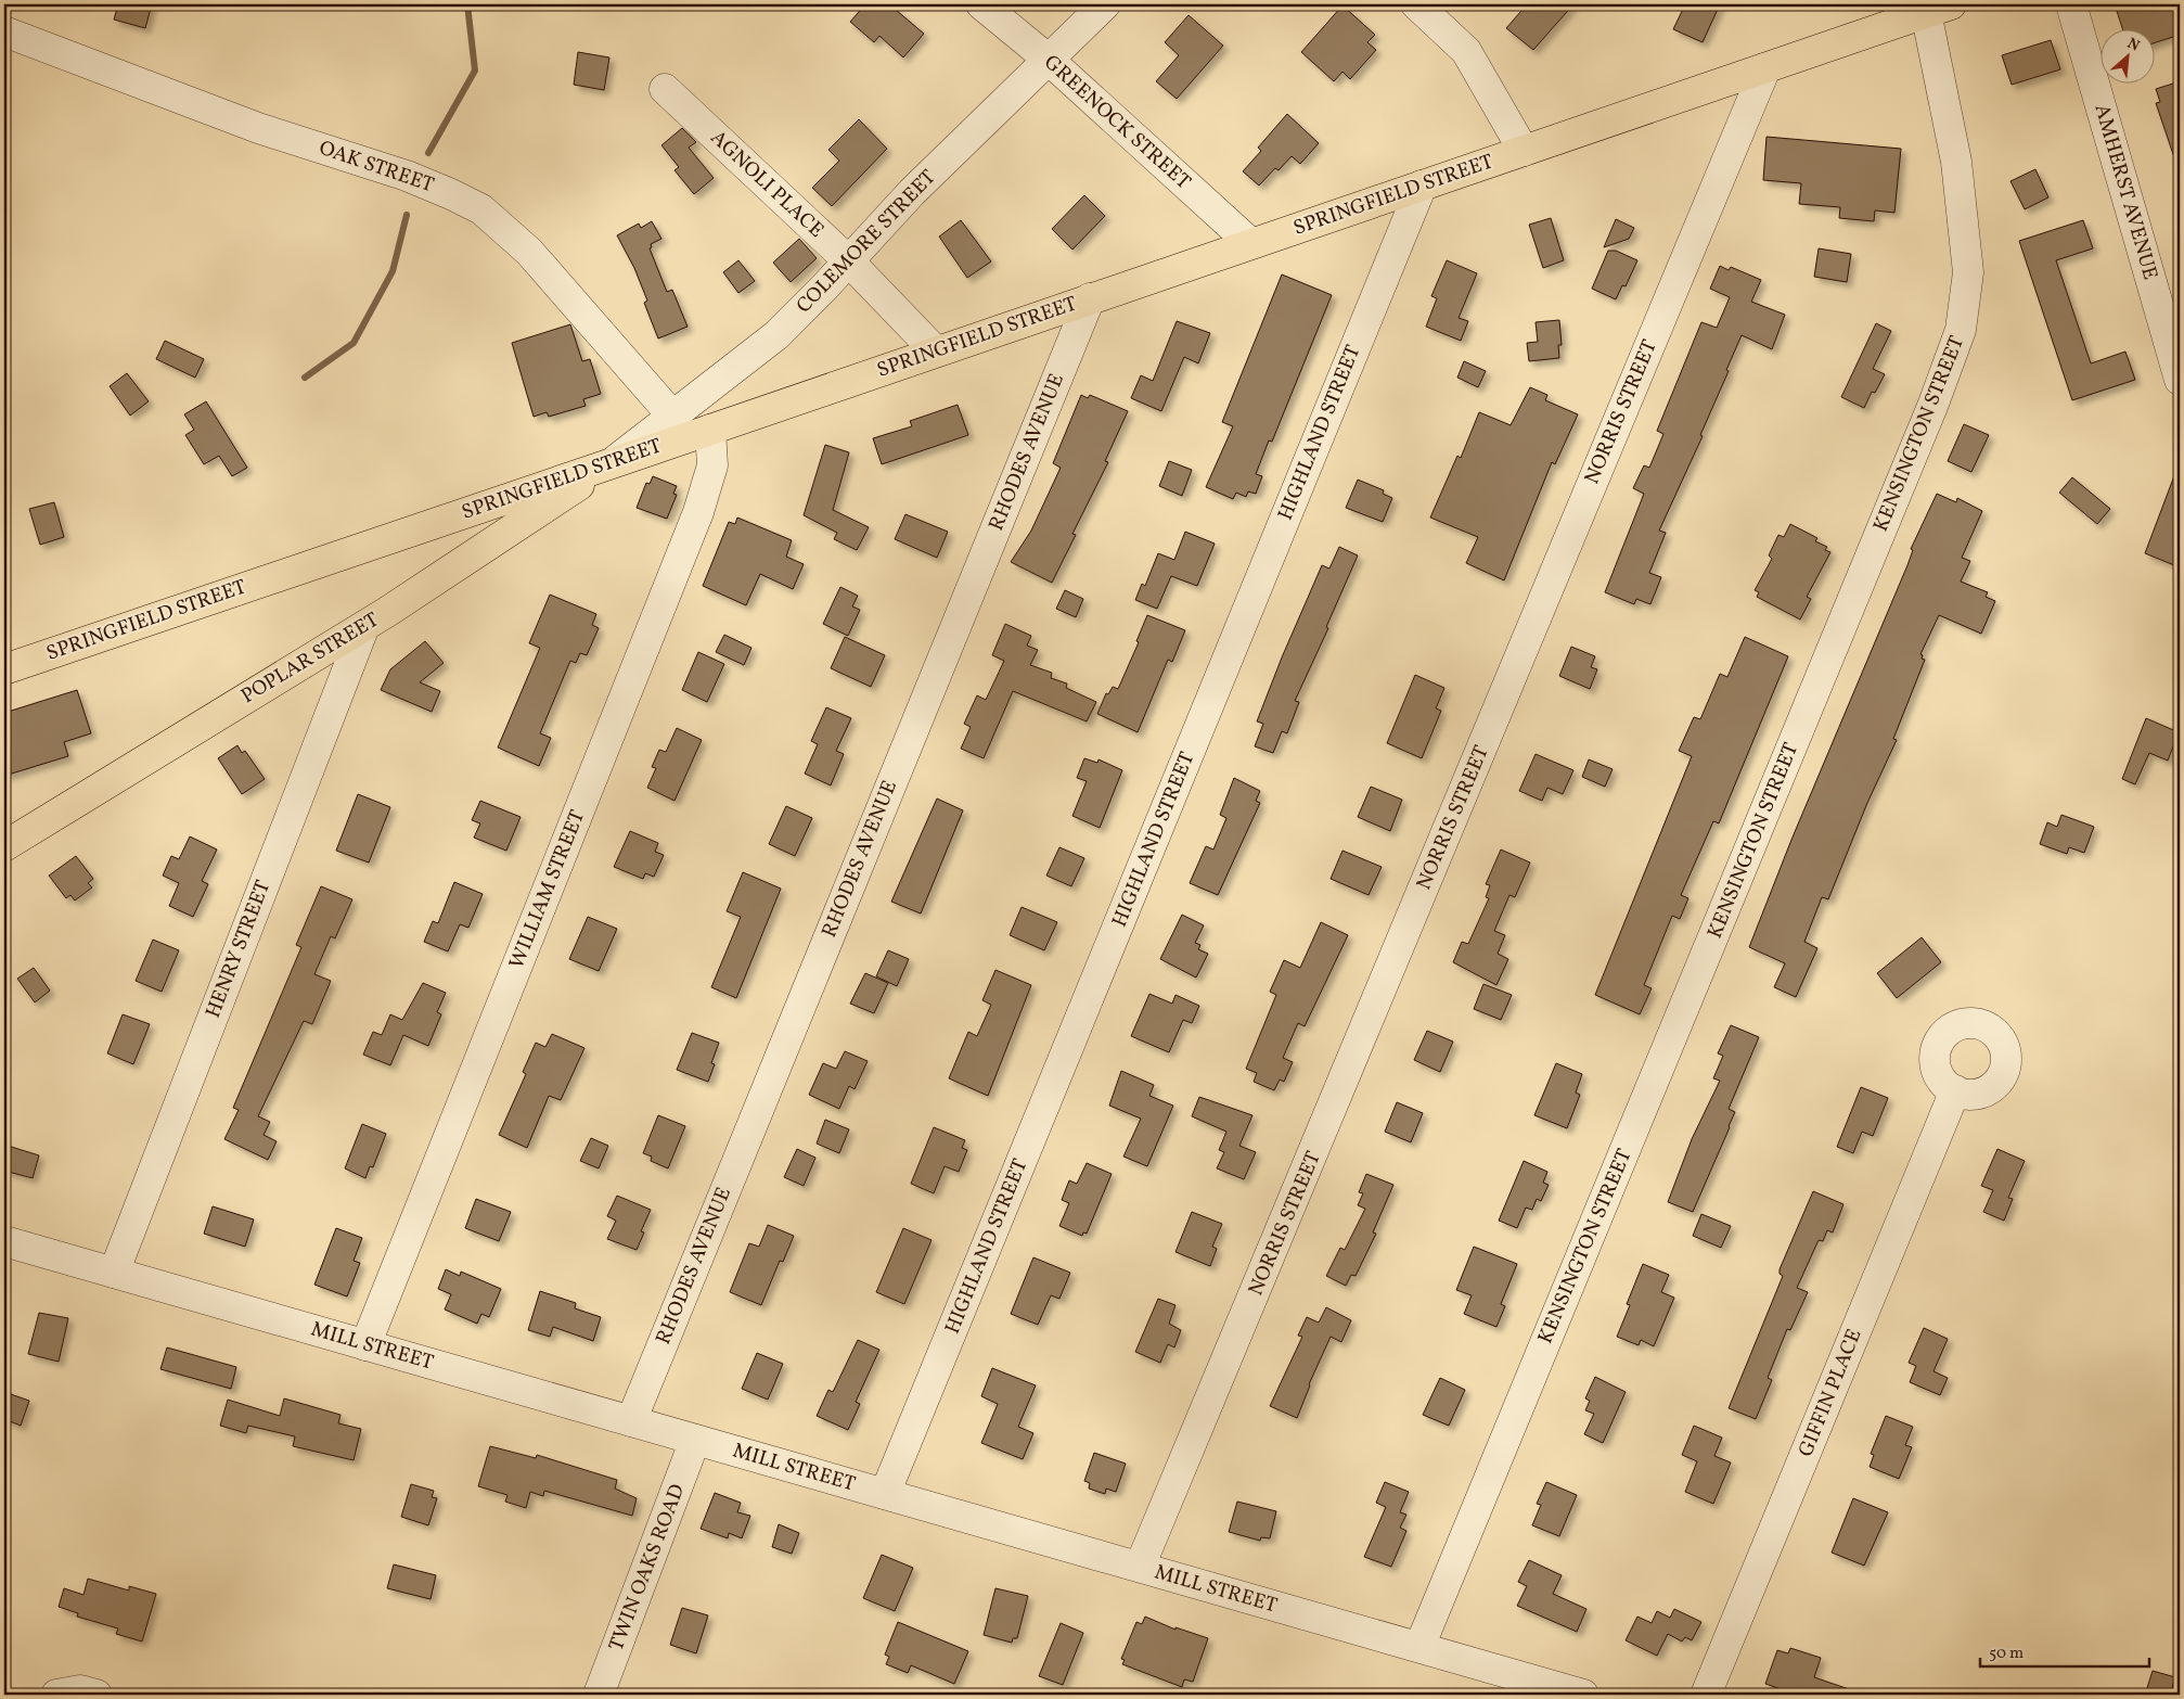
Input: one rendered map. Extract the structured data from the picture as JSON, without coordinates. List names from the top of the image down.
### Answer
{
  "streets": {
    "main road": ["SPRINGFIELD STREET", "POPLAR STREET"],
    "street": [
      "GREENOCK STREET",
      "OAK STREET",
      "AGNOLI PLACE",
      "AMHERST AVENUE",
      "COLEMORE STREET",
      "NORRIS STREET",
      "HIGHLAND STREET",
      "KENSINGTON STREET",
      "RHODES AVENUE",
      "WILLIAM STREET",
      "HENRY STREET",
      "MILL STREET",
      "GIFFIN PLACE",
      "TWIN OAKS ROAD"
    ]
  },
  "crossings": [
    ["GREENOCK STREET", "SPRINGFIELD STREET"],
    ["GREENOCK STREET", "COLEMORE STREET"],
    ["OAK STREET", "COLEMORE STREET"],
    ["AGNOLI PLACE", "SPRINGFIELD STREET"],
    ["AGNOLI PLACE", "COLEMORE STREET"],
    ["SPRINGFIELD STREET", "COLEMORE STREET"],
    ["SPRINGFIELD STREET", "NORRIS STREET"],
    ["SPRINGFIELD STREET", "HIGHLAND STREET"],
    ["SPRINGFIELD STREET", "KENSINGTON STREET"],
    ["SPRINGFIELD STREET", "RHODES AVENUE"],
    ["SPRINGFIELD STREET", "POPLAR STREET"],
    ["SPRINGFIELD STREET", "WILLIAM STREET"],
    ["COLEMORE STREET", "POPLAR STREET"],
    ["NORRIS STREET", "MILL STREET"],
    ["HIGHLAND STREET", "MILL STREET"],
    ["KENSINGTON STREET", "MILL STREET"],
    ["RHODES AVENUE", "MILL STREET"],
    ["POPLAR STREET", "HENRY STREET"],
    ["WILLIAM STREET", "MILL STREET"],
    ["HENRY STREET", "MILL STREET"],
    ["MILL STREET", "TWIN OAKS ROAD"]
  ],
  "scale_bar": "50 m",
  "north": "top right"
}
